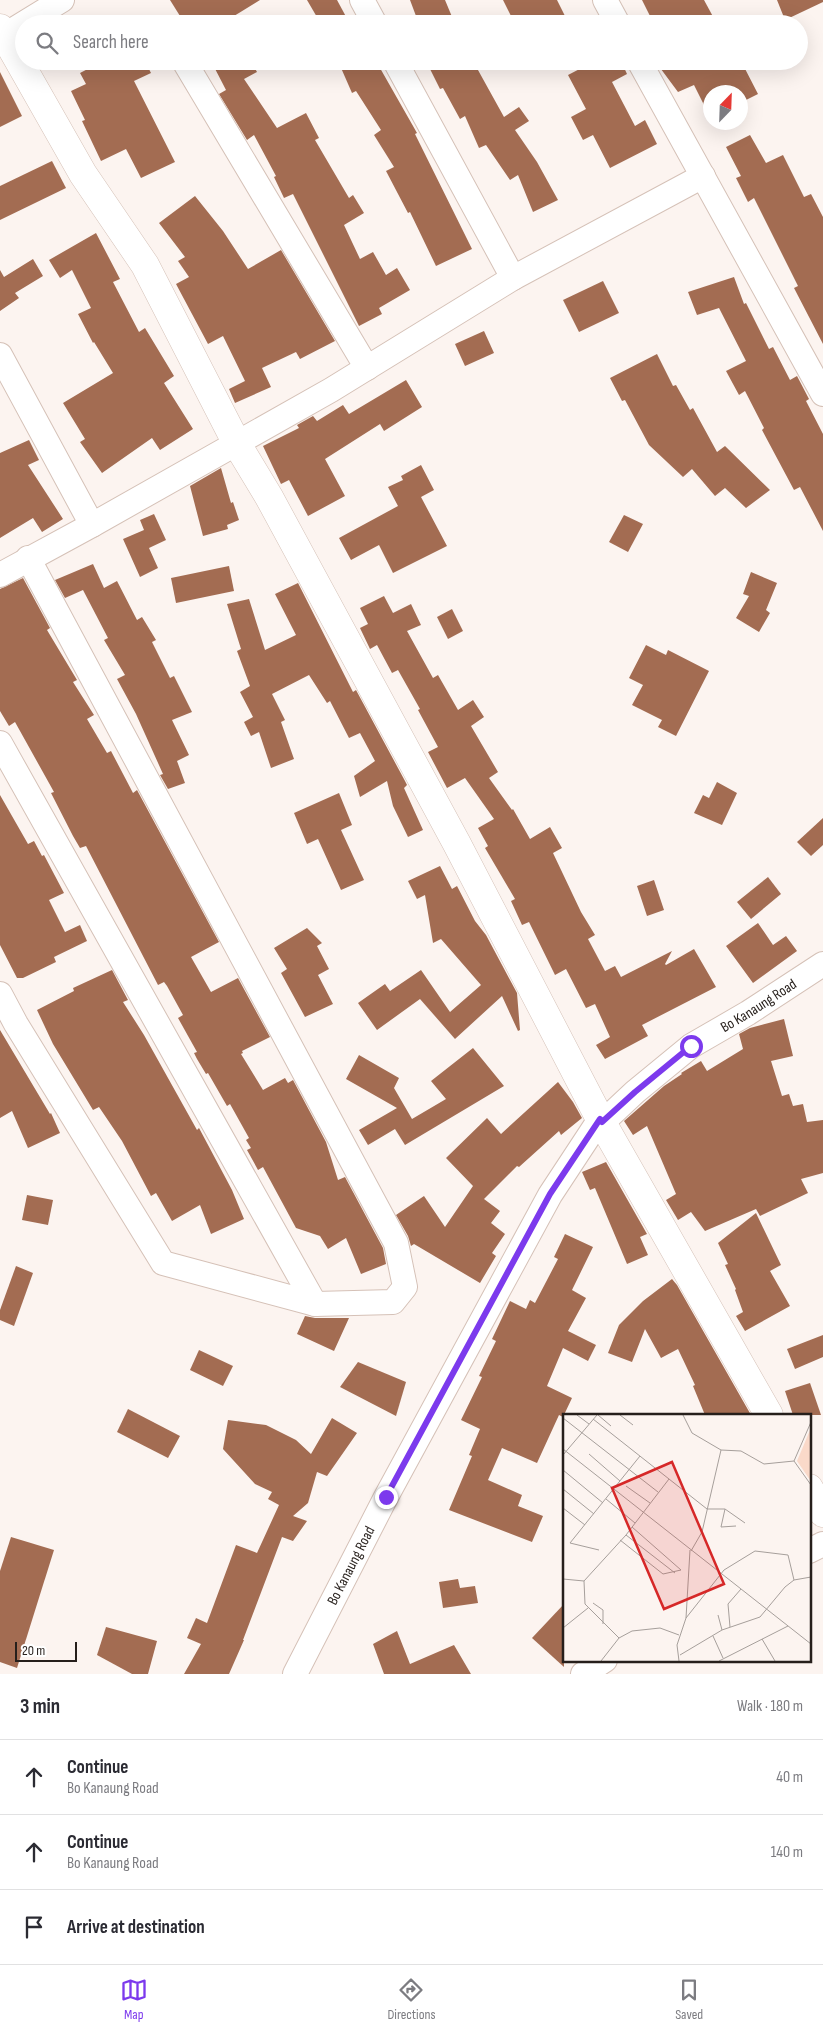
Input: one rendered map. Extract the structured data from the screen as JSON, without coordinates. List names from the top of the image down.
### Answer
{
  "streets": {
    "street": ["Bo Kanaung Road"]
  },
  "scale_bar": "20 m",
  "north": "top right",
  "page": {
    "search": "Search here",
    "scale": "20 m",
    "heading": ["3 min", "Walk · 180 m"],
    "list": [
      ["Continue", "Bo Kanaung Road", "40 m"],
      ["Continue", "Bo Kanaung Road", "140 m"],
      "Arrive at destination"
    ],
    "nav": ["Map", "Directions", "Saved"]
  }
}
